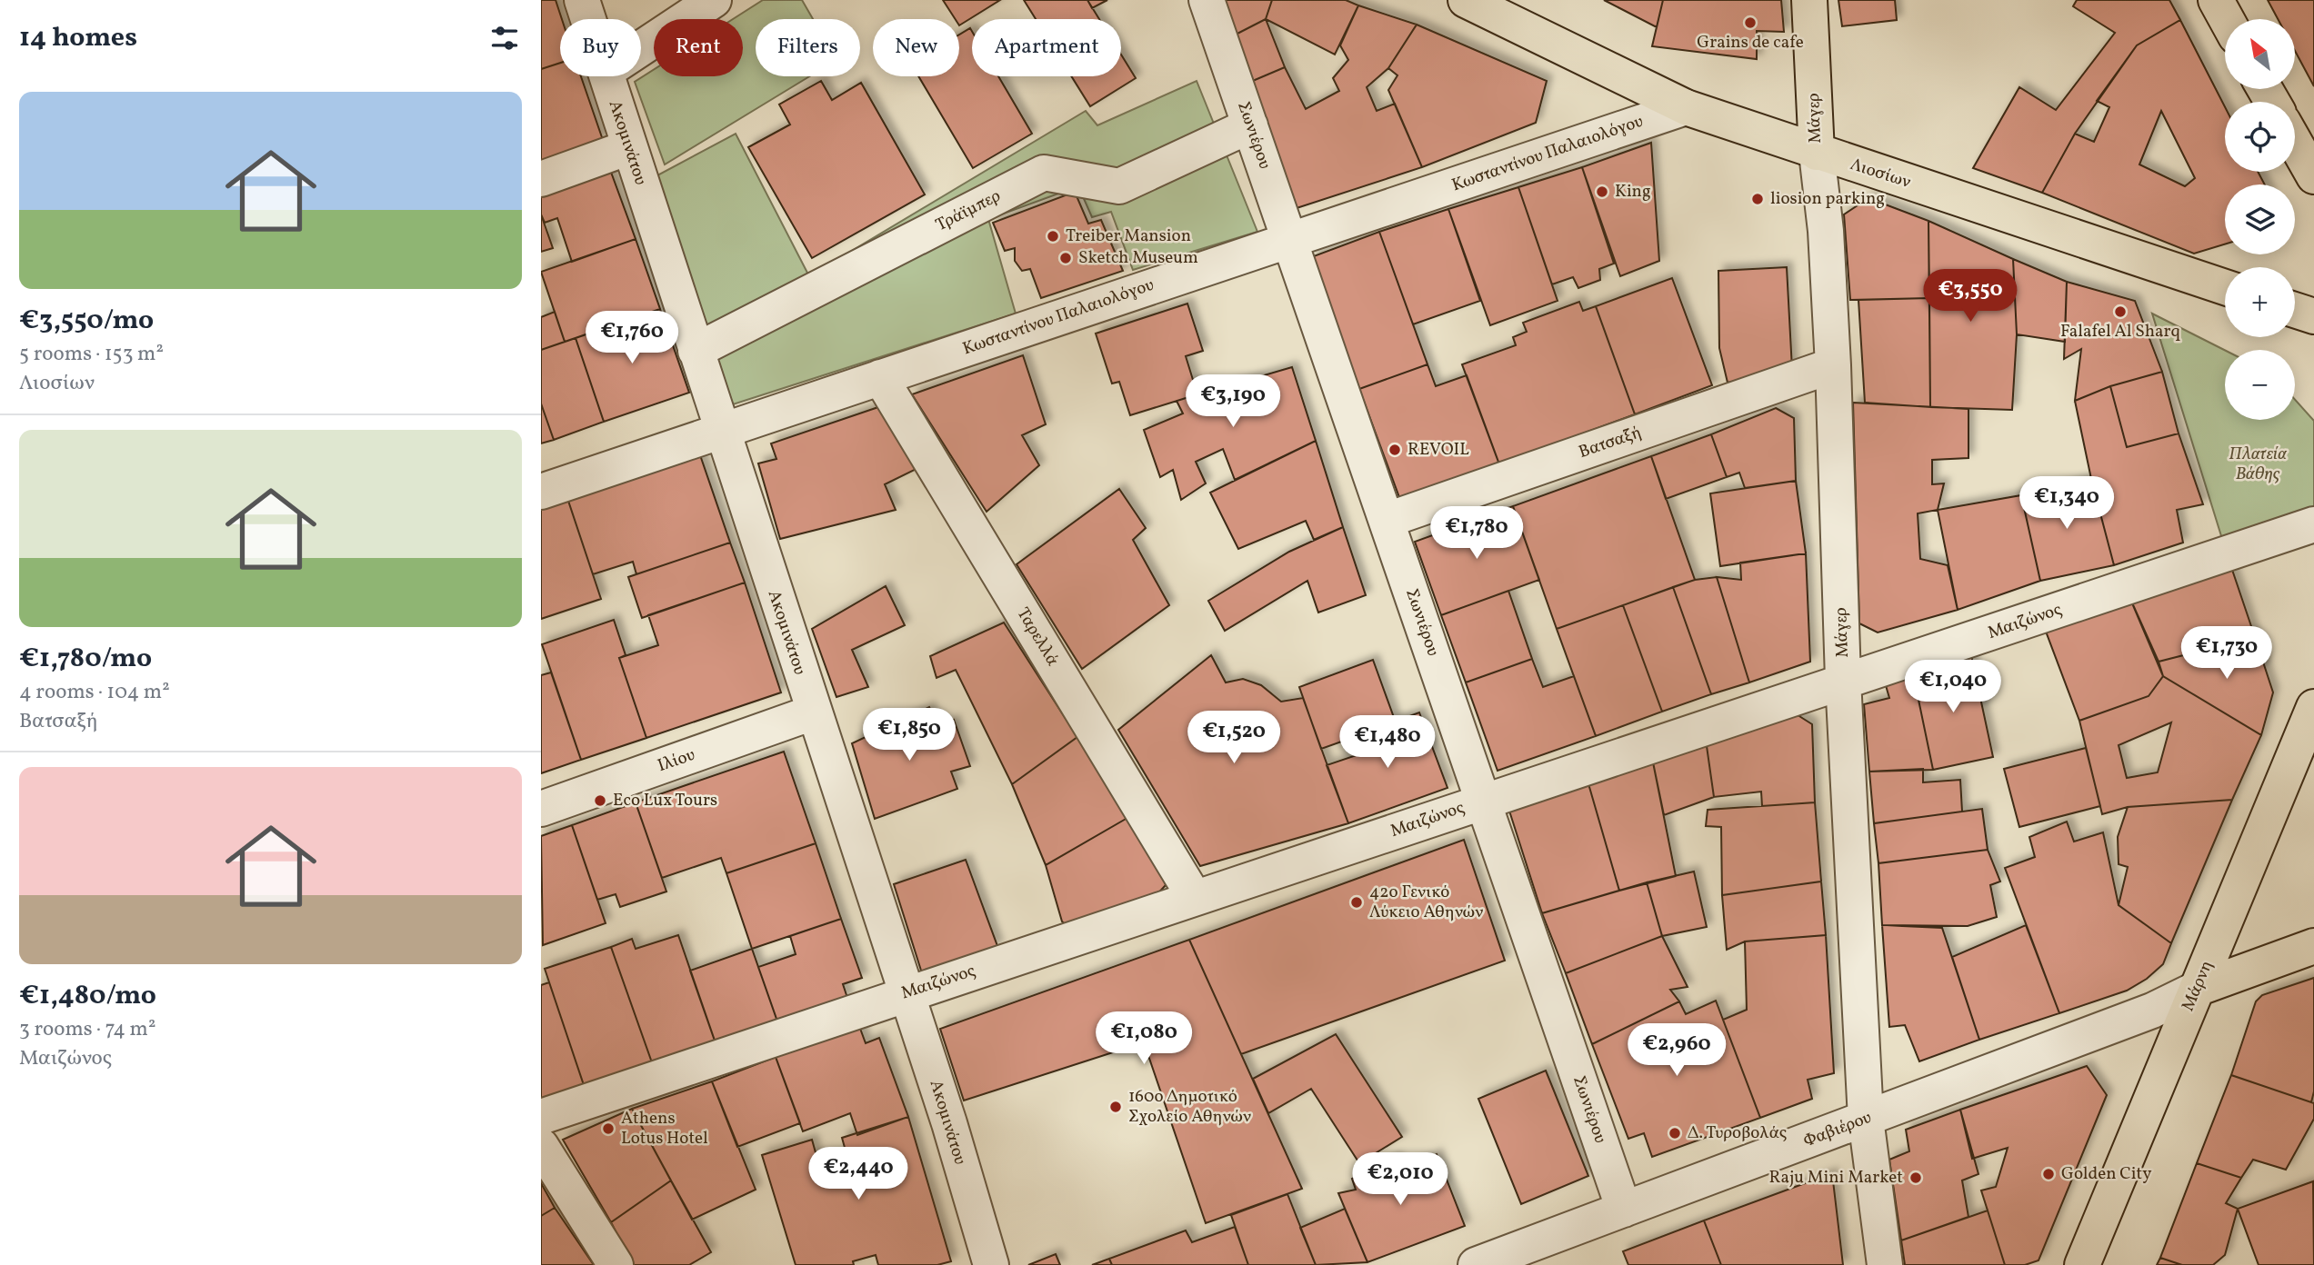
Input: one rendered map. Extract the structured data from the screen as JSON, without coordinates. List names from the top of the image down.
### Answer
{
  "streets": {
    "main road": ["Μάγερ", "Λιοσίων", "Μάρνη"],
    "street": [
      "Σωνιέρου",
      "Ακομινάτου",
      "Κωσταντίνου Παλαιολόγου",
      "Τράϊμπερ",
      "Βατσαξή",
      "Μαιζώνος",
      "Ταρελλά",
      "Ιλίου",
      "Φαβιέρου"
    ]
  },
  "crossings": [
    ["Μάγερ", "Λιοσίων"],
    ["Μάγερ", "Βατσαξή"],
    ["Μάγερ", "Μαιζώνος"],
    ["Μάγερ", "Φαβιέρου"],
    ["Σωνιέρου", "Κωσταντίνου Παλαιολόγου"],
    ["Σωνιέρου", "Τράϊμπερ"],
    ["Σωνιέρου", "Βατσαξή"],
    ["Σωνιέρου", "Μαιζώνος"],
    ["Σωνιέρου", "Φαβιέρου"],
    ["Ακομινάτου", "Κωσταντίνου Παλαιολόγου"],
    ["Ακομινάτου", "Τράϊμπερ"],
    ["Ακομινάτου", "Μαιζώνος"],
    ["Ακομινάτου", "Ιλίου"],
    ["Κωσταντίνου Παλαιολόγου", "Λιοσίων"],
    ["Κωσταντίνου Παλαιολόγου", "Ταρελλά"],
    ["Μαιζώνος", "Ταρελλά"],
    ["Μάρνη", "Φαβιέρου"]
  ],
  "parks": ["Πλατεία Βάθης"],
  "places": [
    "Grains de cafe",
    "King",
    "liosion parking",
    "Treiber Mansion",
    "Sketch Museum",
    "Falafel Al Sharq",
    "REVOIL",
    "Eco Lux Tours",
    "42ο Γενικό Λύκειο Αθηνών",
    "160ο Δημοτικό Σχολείο Αθηνών",
    "Athens Lotus Hotel",
    "Δ. Τυροβολάς",
    "Golden City",
    "Raju Mini Market"
  ],
  "north": "top left",
  "page": {
    "heading": "14 homes",
    "map_buttons": ["+", "−"],
    "chip": [
      "Buy",
      "Rent",
      "Filters",
      "New",
      "Apartment"
    ],
    "list": [
      {
        "name": "€3,550/mo",
        "note": "5 rooms · 153 m² · Λιοσίων"
      },
      {
        "name": "€1,780/mo",
        "note": "4 rooms · 104 m² · Βατσαξή"
      },
      {
        "name": "€1,480/mo",
        "note": "3 rooms · 74 m² · Μαιζώνος"
      }
    ],
    "price": [
      "€3,550",
      "€1,760",
      "€3,190",
      "€1,340",
      "€1,780",
      "€1,730",
      "€1,040",
      "€1,850",
      "€1,520",
      "€1,480",
      "€1,080",
      "€2,960",
      "€2,440",
      "€2,010"
    ]
  }
}
